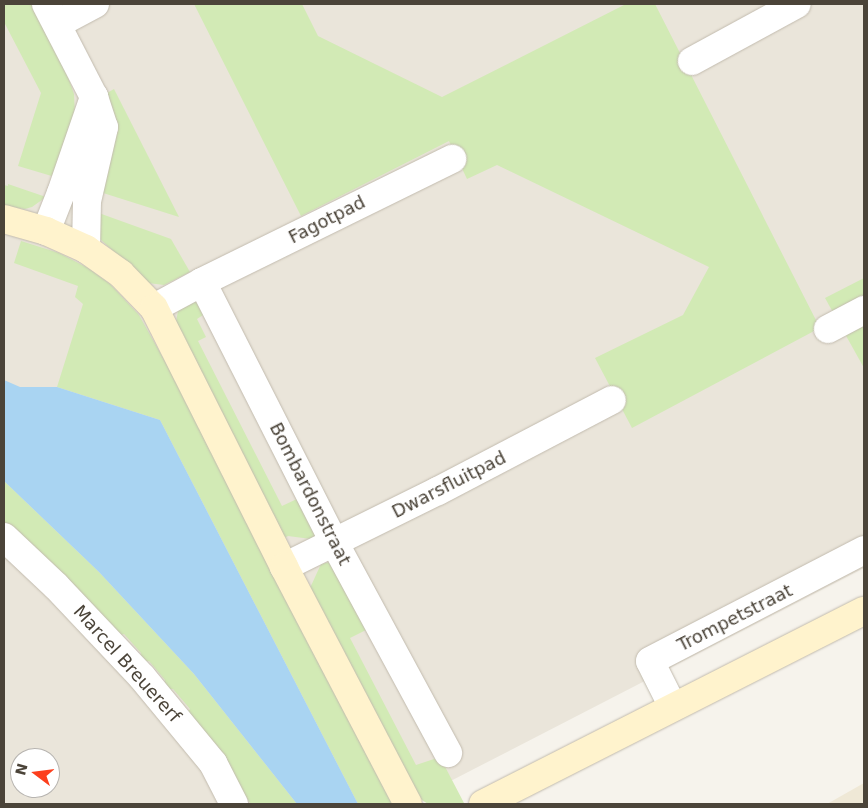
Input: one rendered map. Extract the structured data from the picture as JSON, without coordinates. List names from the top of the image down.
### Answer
{
  "streets": {
    "street": [
      "Fagotpad",
      "Dwarsfluitpad",
      "Bombardonstraat",
      "Trompetstraat",
      "Marcel Breuererf"
    ]
  },
  "crossings": [
    ["Fagotpad", "Bombardonstraat"],
    ["Dwarsfluitpad", "Bombardonstraat"]
  ],
  "north": "left"
}
